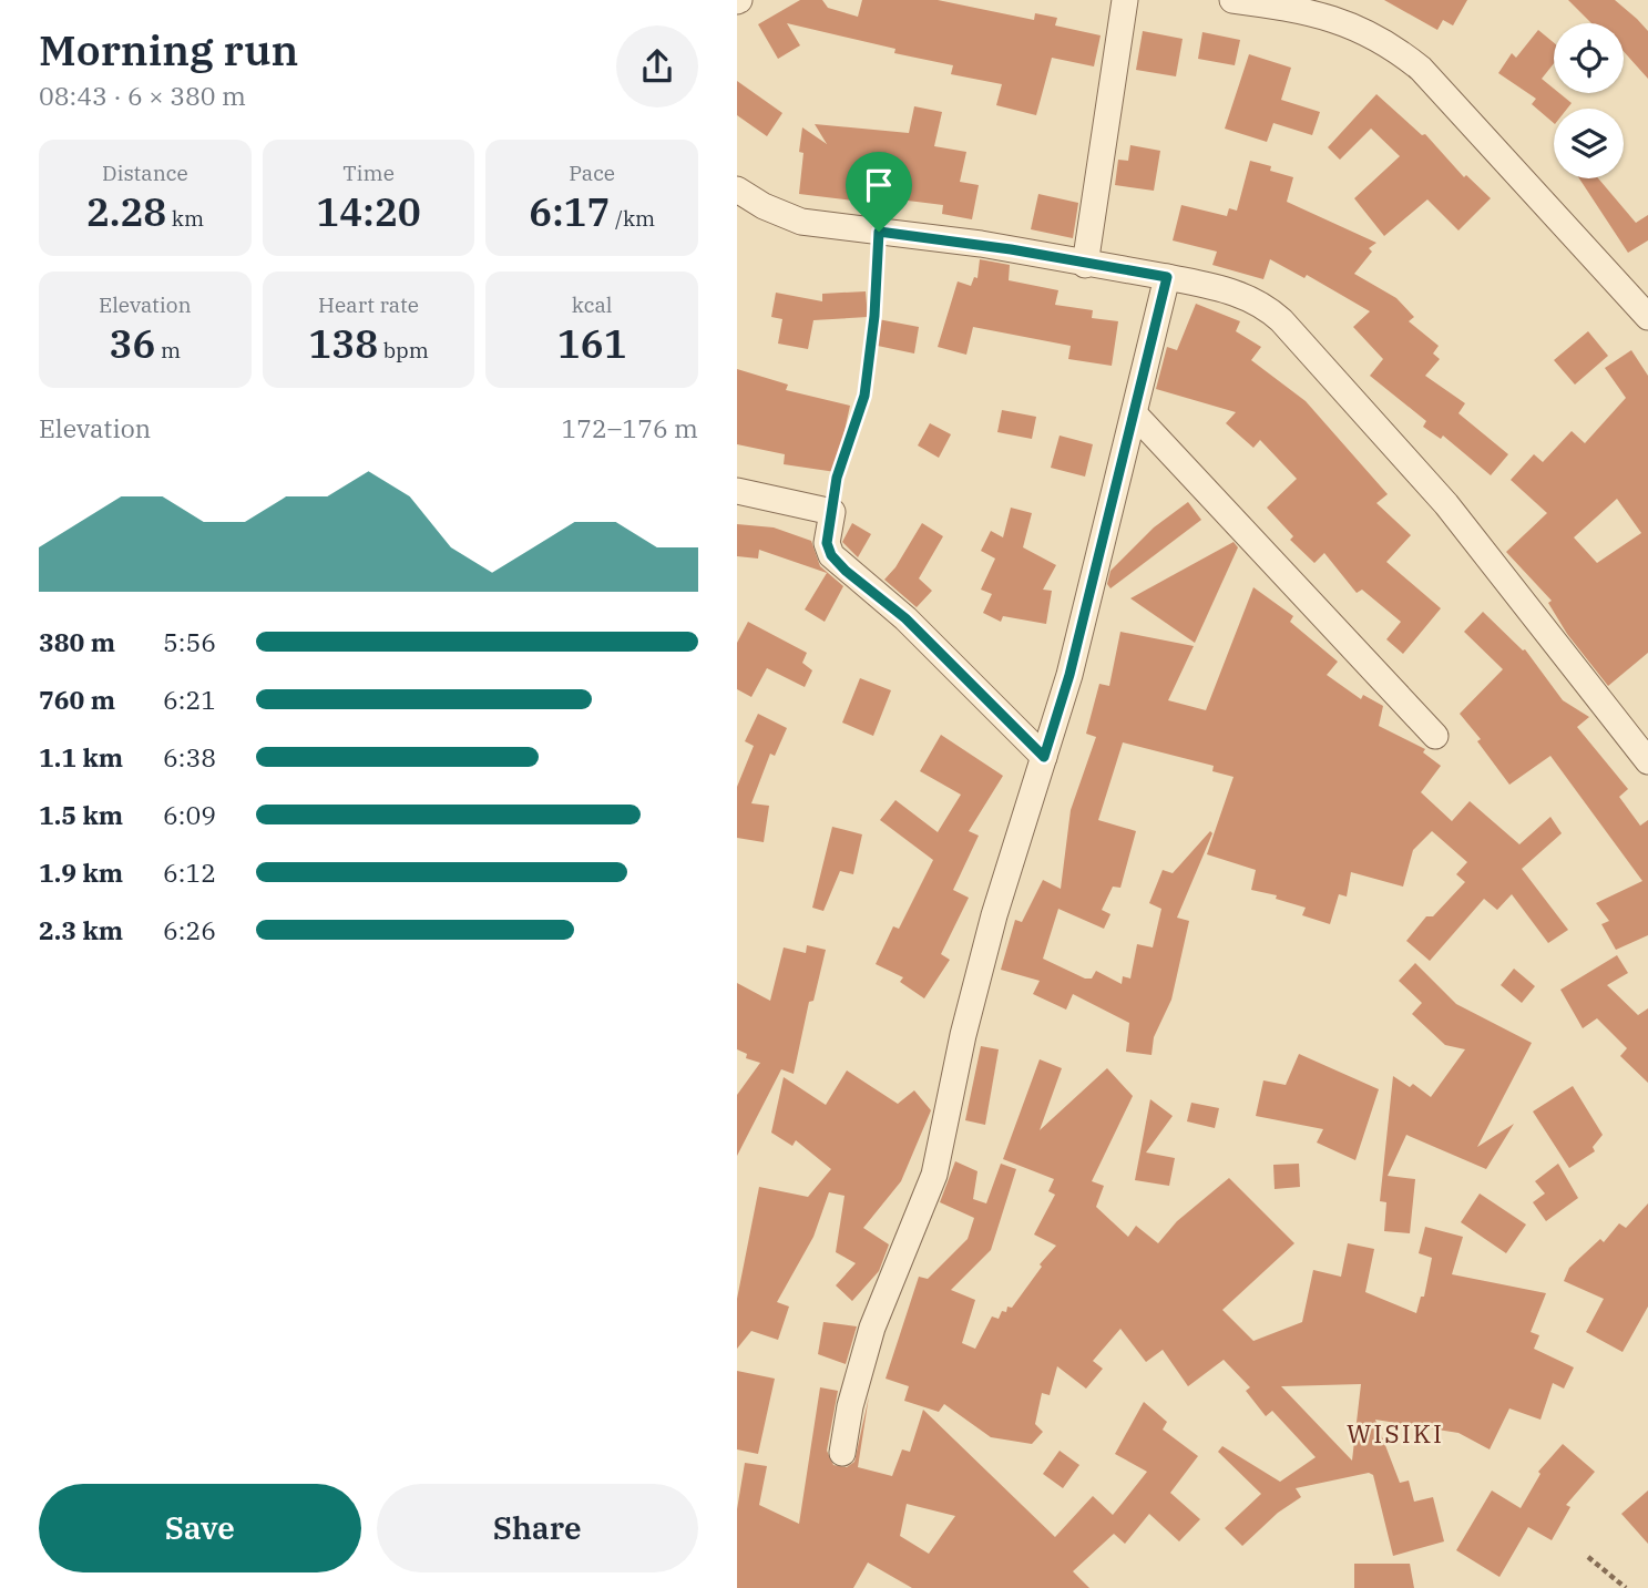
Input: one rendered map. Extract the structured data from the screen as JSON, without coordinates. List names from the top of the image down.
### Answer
{
  "districts": ["WISIKI"],
  "page": {
    "heading": ["Morning run", "08:43 · 6 × 380 m"],
    "stats": [
      ["Distance", "2.28 km"],
      ["Time", "14:20"],
      ["Pace", "6:17 /km"],
      ["Elevation", "36 m"],
      ["Heart rate", "138 bpm"],
      ["kcal", "161"]
    ],
    "chart": ["Elevation", "172–176 m"],
    "list": [
      {
        "name": "380 m",
        "note": "5:56"
      },
      {
        "name": "760 m",
        "note": "6:21"
      },
      {
        "name": "1.1 km",
        "note": "6:38"
      },
      {
        "name": "1.5 km",
        "note": "6:09"
      },
      {
        "name": "1.9 km",
        "note": "6:12"
      },
      {
        "name": "2.3 km",
        "note": "6:26"
      }
    ],
    "buttons": ["Save", "Share"]
  }
}
